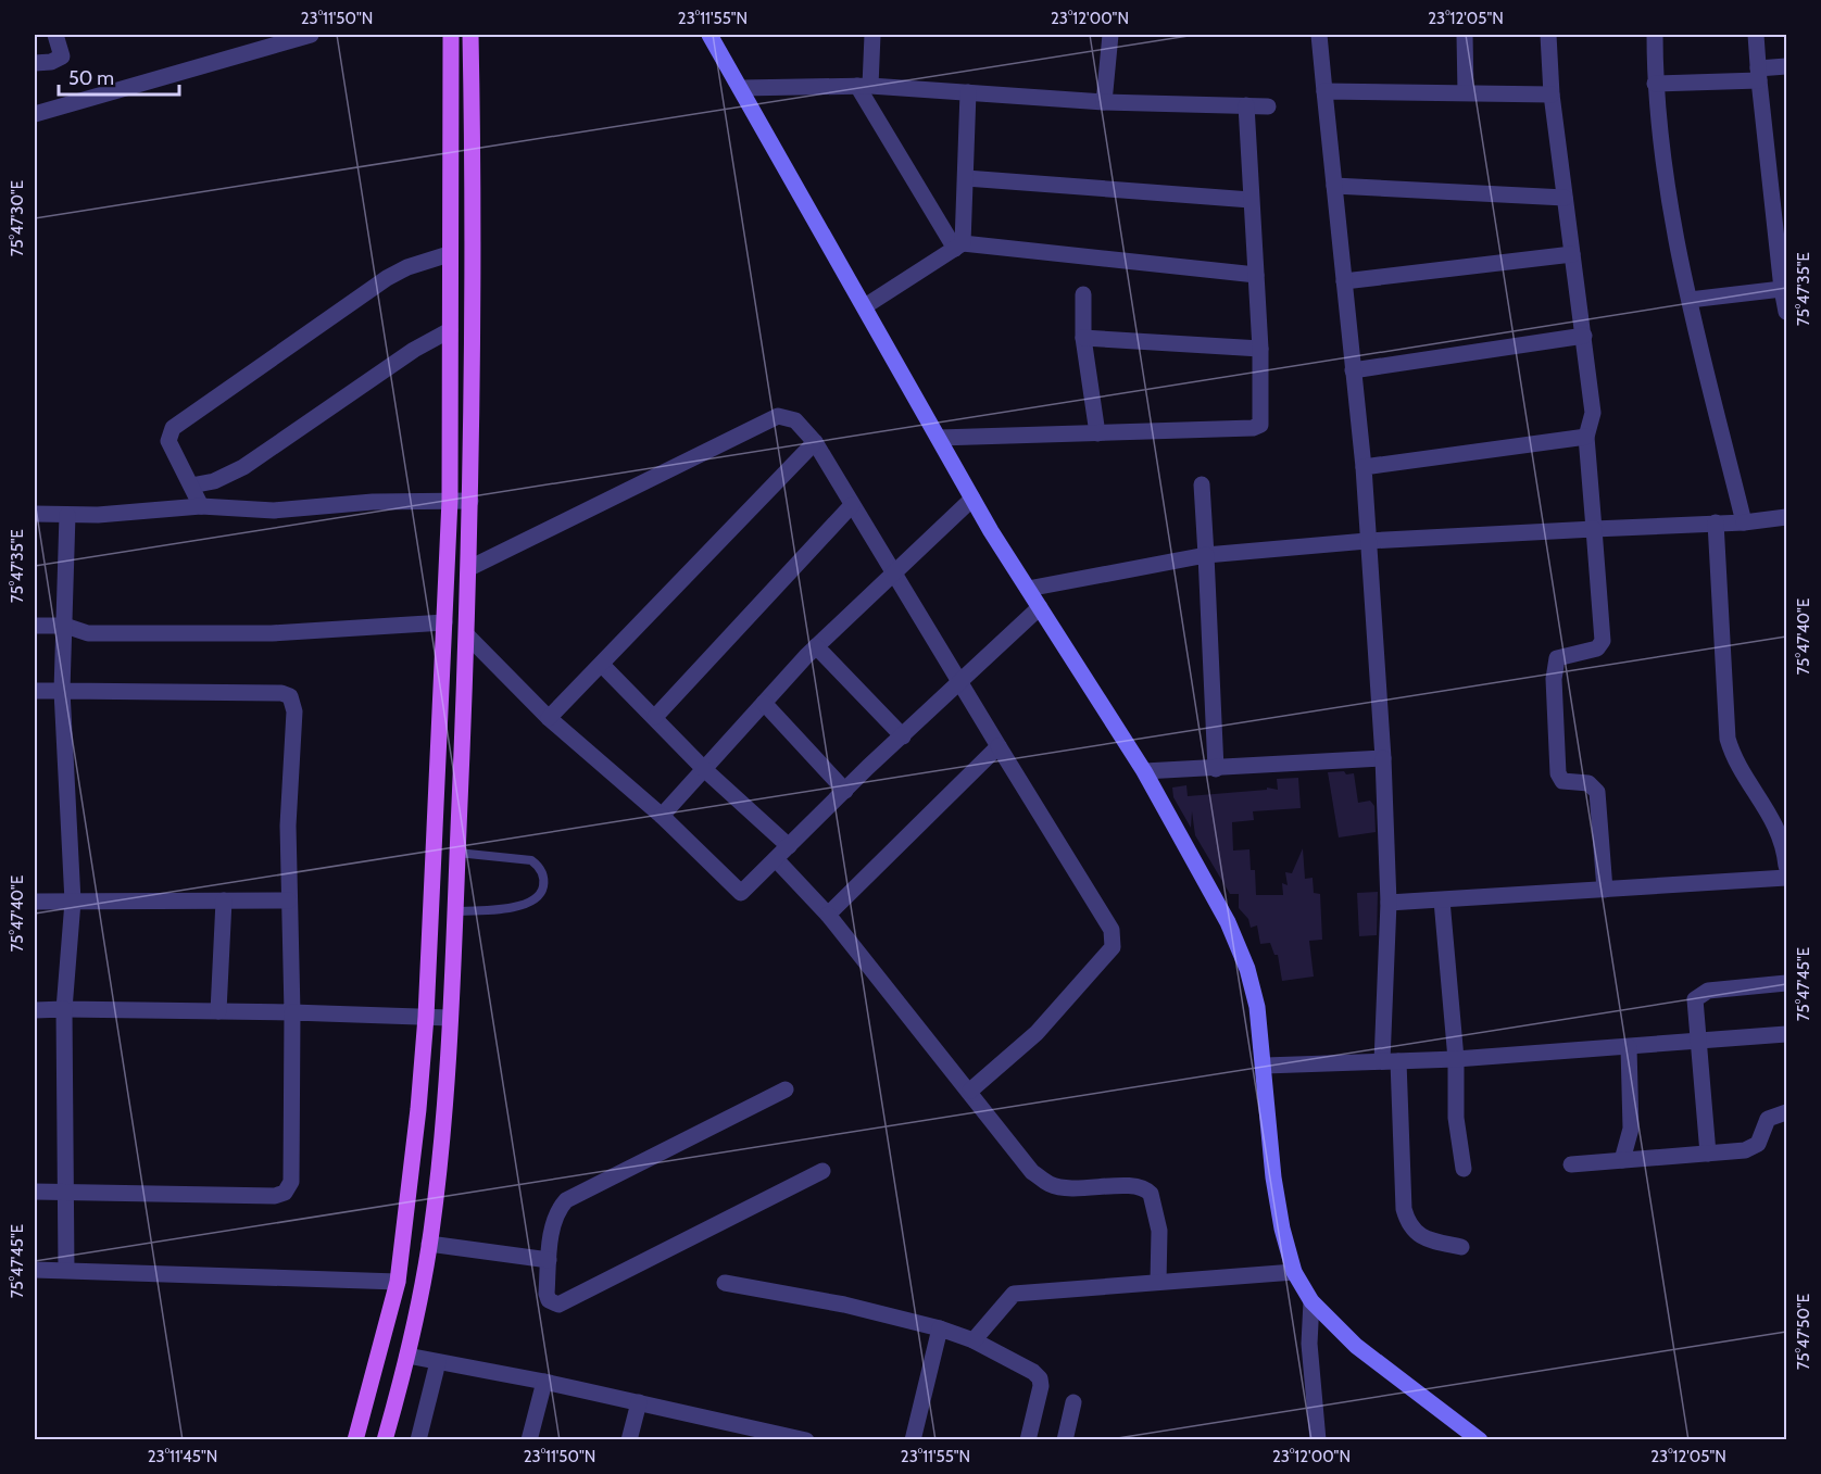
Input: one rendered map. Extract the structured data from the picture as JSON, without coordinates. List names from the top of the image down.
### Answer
{
  "scale_bar": "50 m",
  "coordinates": [
    "23°11'50\"N",
    "23°11'55\"N",
    "23°12'00\"N",
    "23°12'05\"N",
    "75°47'30\"E",
    "75°47'35\"E",
    "75°47'40\"E",
    "75°47'45\"E",
    "75°47'50\"E",
    "23°11'45\"N"
  ]
}
